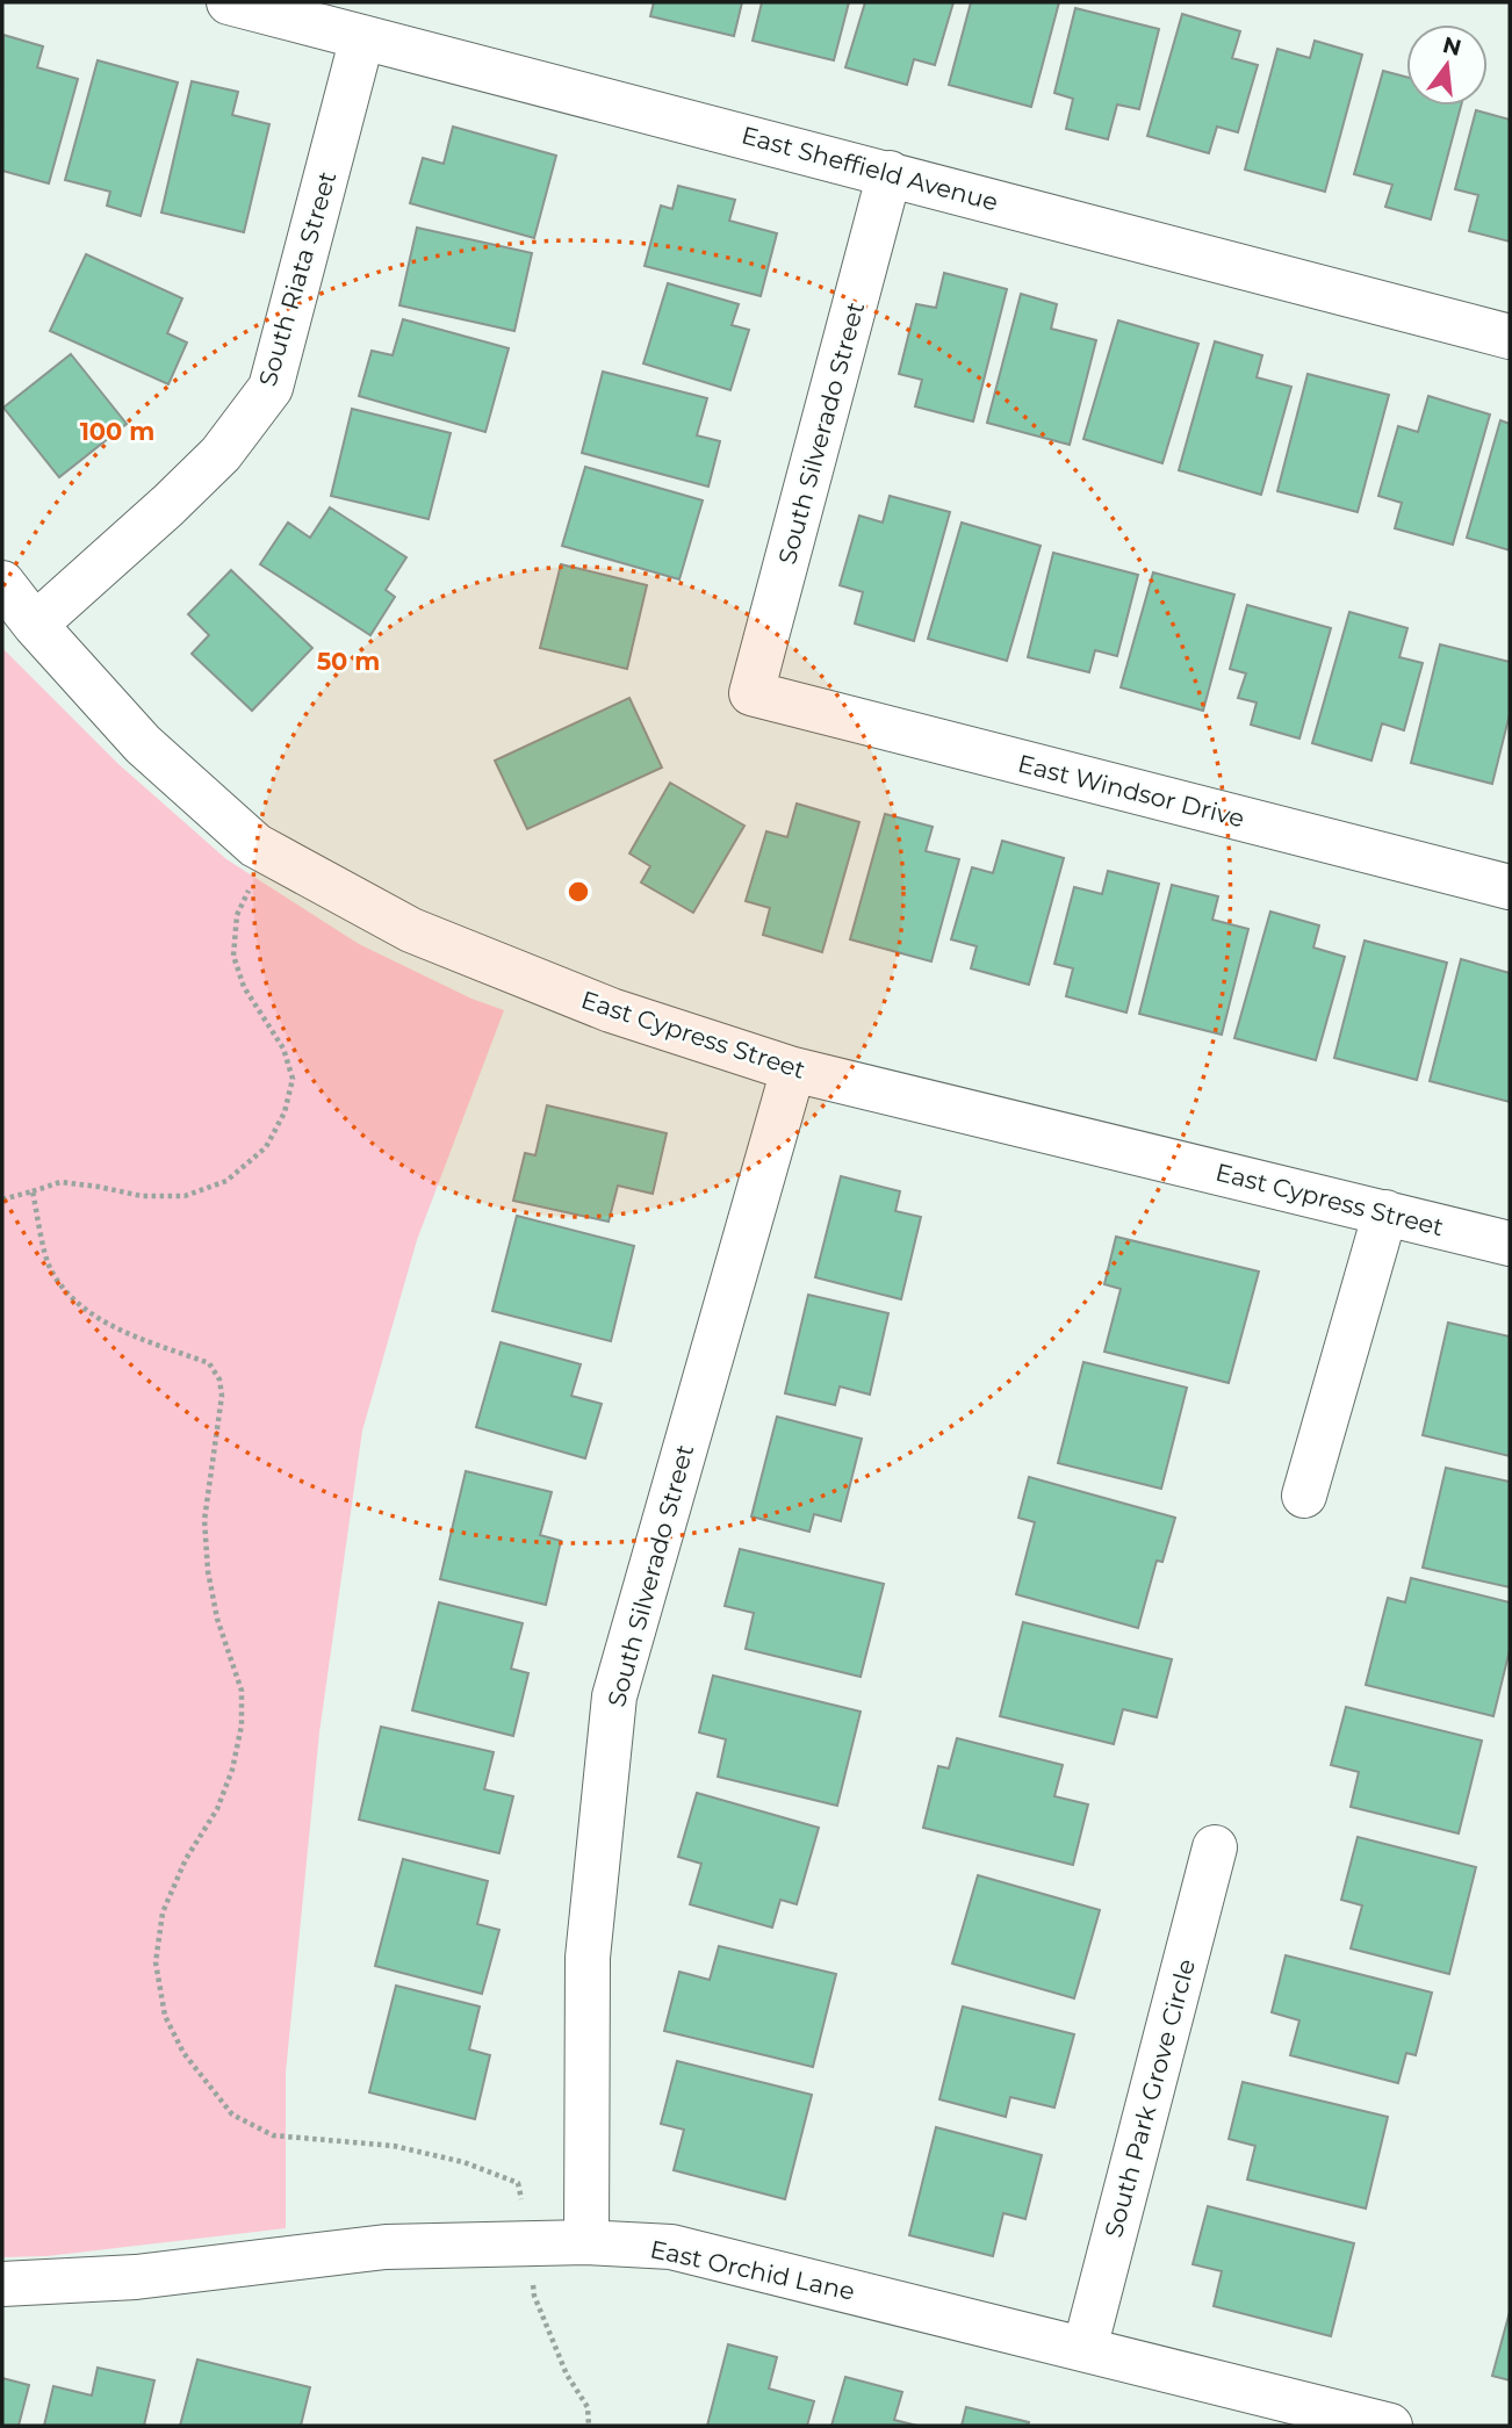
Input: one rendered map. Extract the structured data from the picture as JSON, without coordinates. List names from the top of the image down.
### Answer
{
  "streets": {
    "street": [
      "East Sheffield Avenue",
      "South Riata Street",
      "South Silverado Street",
      "East Windsor Drive",
      "East Cypress Street",
      "South Park Grove Circle",
      "East Orchid Lane"
    ]
  },
  "crossings": [
    ["East Sheffield Avenue", "South Riata Street"],
    ["East Sheffield Avenue", "South Silverado Street"],
    ["South Riata Street", "East Cypress Street"],
    ["South Silverado Street", "East Windsor Drive"],
    ["South Silverado Street", "East Cypress Street"],
    ["South Silverado Street", "East Orchid Lane"],
    ["South Park Grove Circle", "East Orchid Lane"]
  ],
  "north": "top",
  "rings": ["100 m", "50 m"]
}
